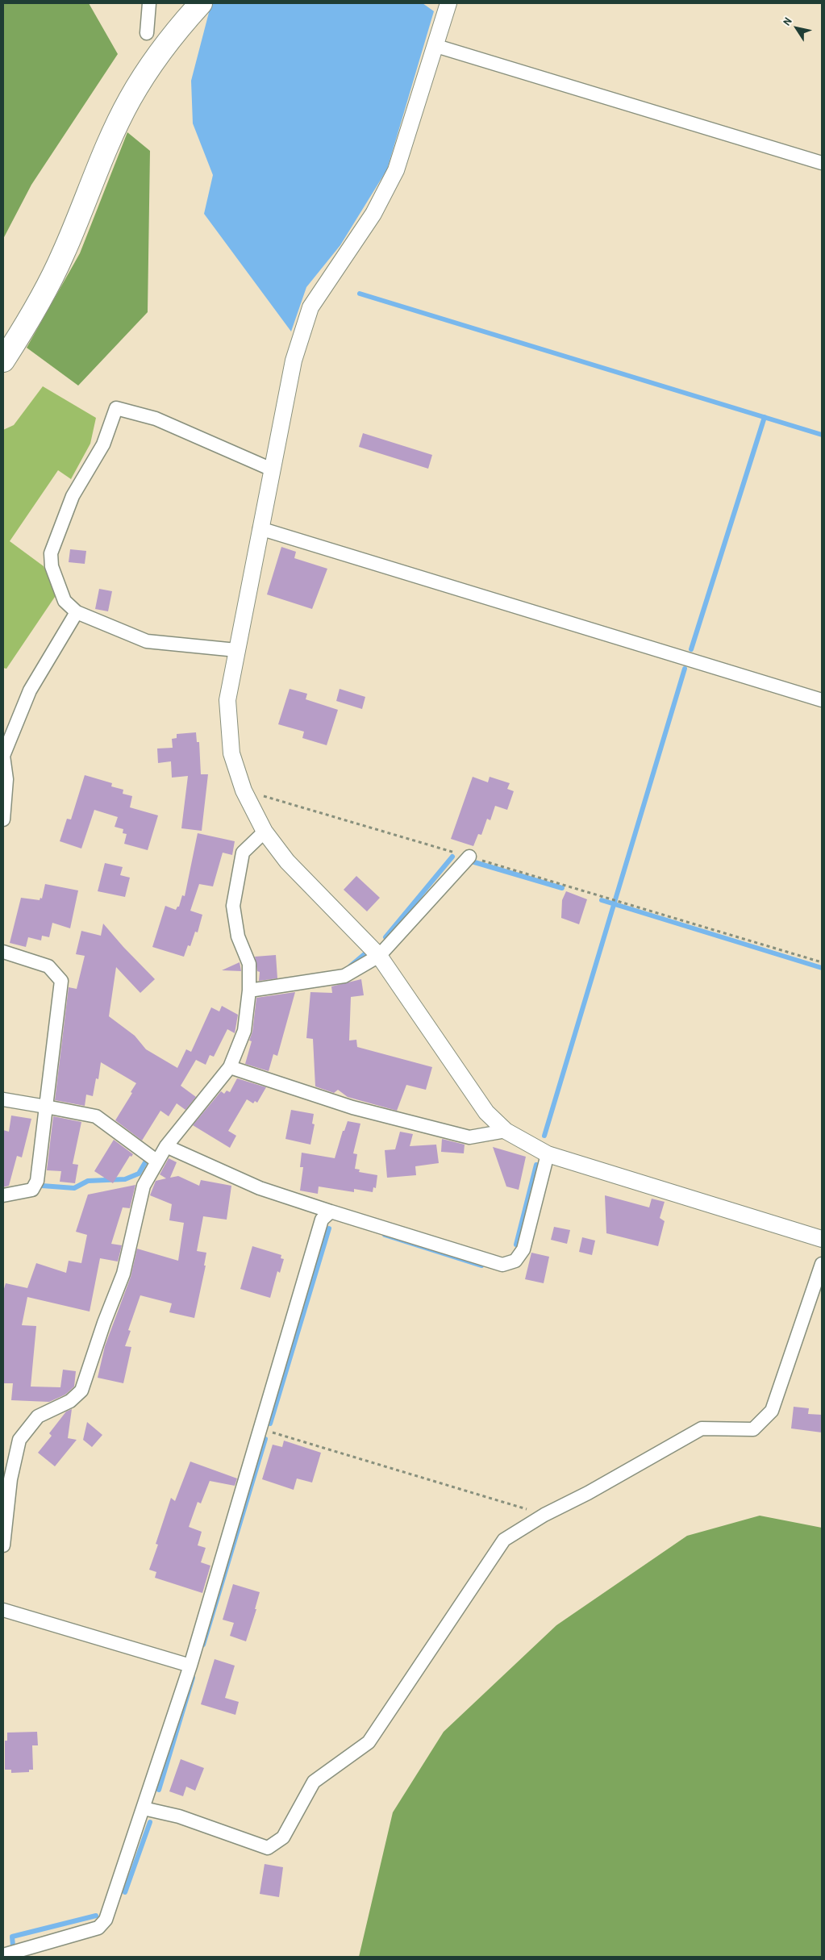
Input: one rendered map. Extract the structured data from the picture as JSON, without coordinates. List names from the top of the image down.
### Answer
{
  "north": "top left"
}
